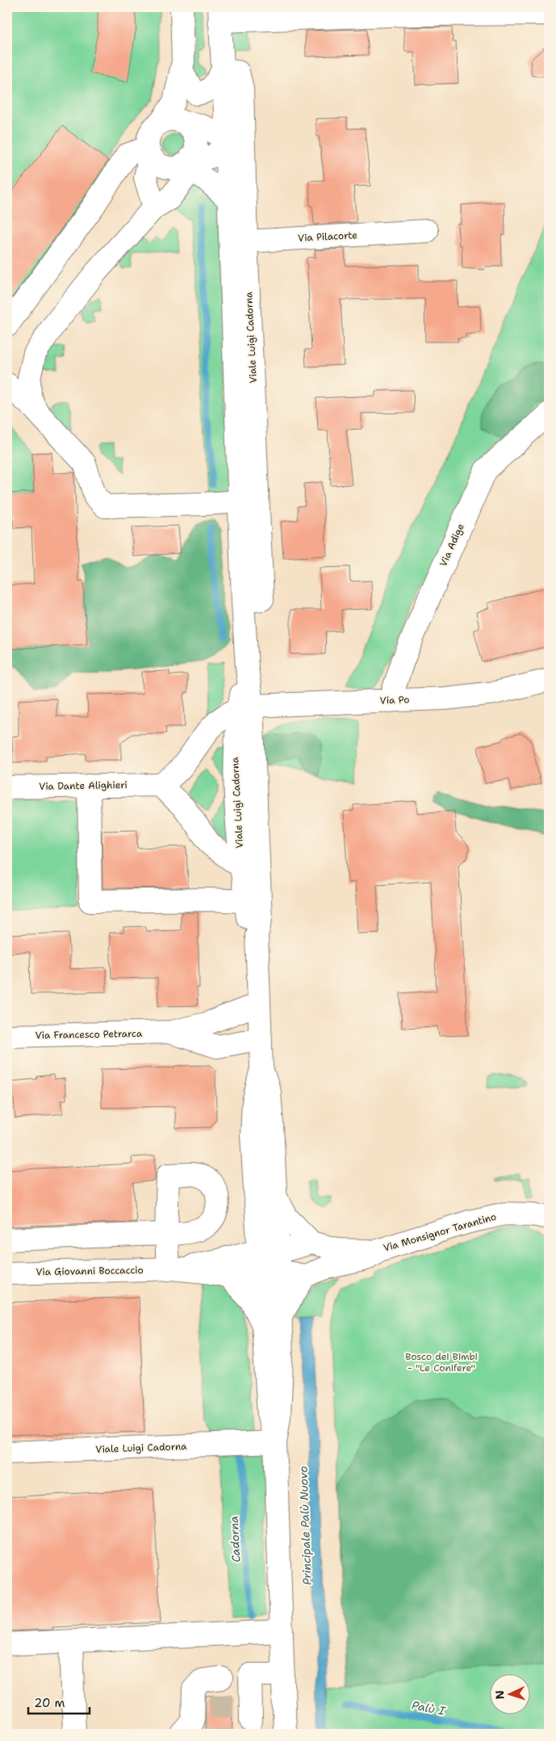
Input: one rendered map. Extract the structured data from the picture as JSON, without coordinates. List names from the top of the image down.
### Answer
{
  "streets": {
    "street": [
      "Via Pilacorte",
      "Viale Luigi Cadorna",
      "Via Adige",
      "Via Po",
      "Via Dante Alighieri",
      "Via Francesco Petrarca",
      "Via Monsignor Tarantino",
      "Via Giovanni Boccaccio"
    ]
  },
  "crossings": [
    ["Via Pilacorte", "Viale Luigi Cadorna"],
    ["Viale Luigi Cadorna", "Via Po"],
    ["Viale Luigi Cadorna", "Via Francesco Petrarca"],
    ["Viale Luigi Cadorna", "Via Monsignor Tarantino"],
    ["Viale Luigi Cadorna", "Via Giovanni Boccaccio"],
    ["Via Adige", "Via Po"],
    ["Via Monsignor Tarantino", "Via Giovanni Boccaccio"]
  ],
  "water": ["Principale Palù Nuovo", "Cadorna", "Palù I"],
  "parks": ["Bosco dei Bimbi - \"Le Conifere\""],
  "scale_bar": "20 m",
  "north": "left"
}
